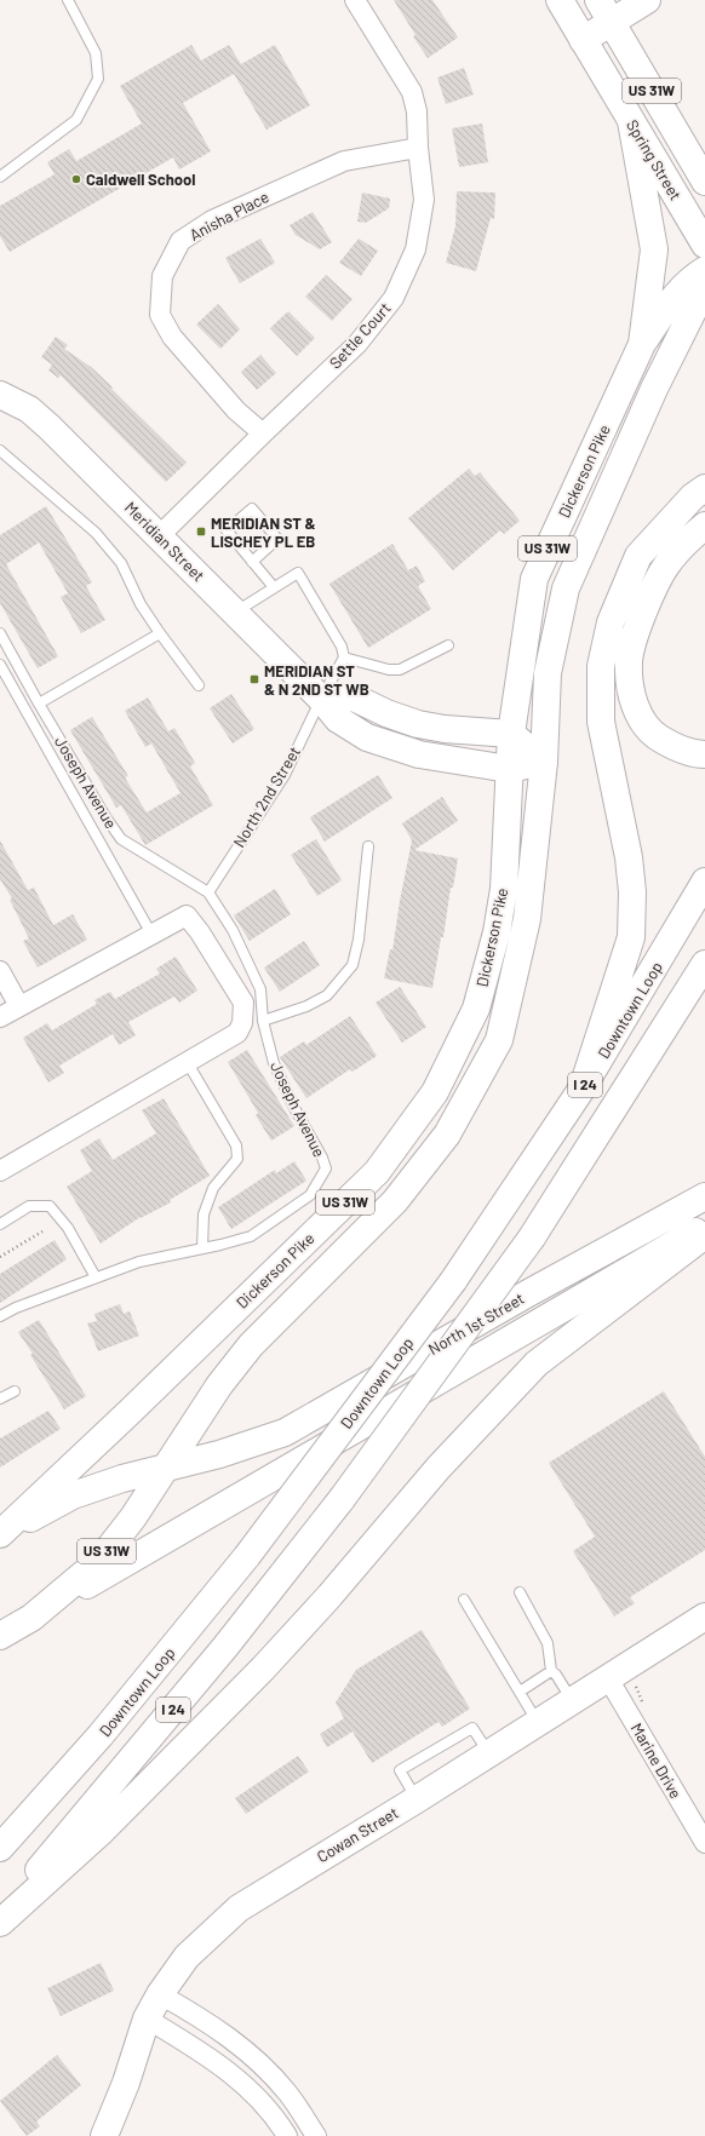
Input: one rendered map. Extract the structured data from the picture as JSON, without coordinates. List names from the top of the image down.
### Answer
{
  "streets": {
    "main road": [
      "US 31W",
      "Spring Street",
      "Dickerson Pike",
      "Meridian Street",
      "Downtown Loop",
      "I 24",
      "North 1st Street",
      "Cowan Street"
    ],
    "street": ["Anisha Place", "Settle Court", "Marine Drive"],
    "lane": ["Joseph Avenue", "North 2nd Street"]
  },
  "crossings": [
    ["Spring Street", "Dickerson Pike"],
    ["Anisha Place", "Settle Court"],
    ["Settle Court", "Meridian Street"],
    ["Dickerson Pike", "Meridian Street"],
    ["Dickerson Pike", "North 1st Street"],
    ["Meridian Street", "North 2nd Street"],
    ["Joseph Avenue", "North 2nd Street"],
    ["Marine Drive", "Cowan Street"]
  ],
  "places": {
    "other": ["Caldwell School"],
    "transit": ["MERIDIAN ST & LISCHEY PL EB", "MERIDIAN ST & N 2ND ST WB"]
  }
}
